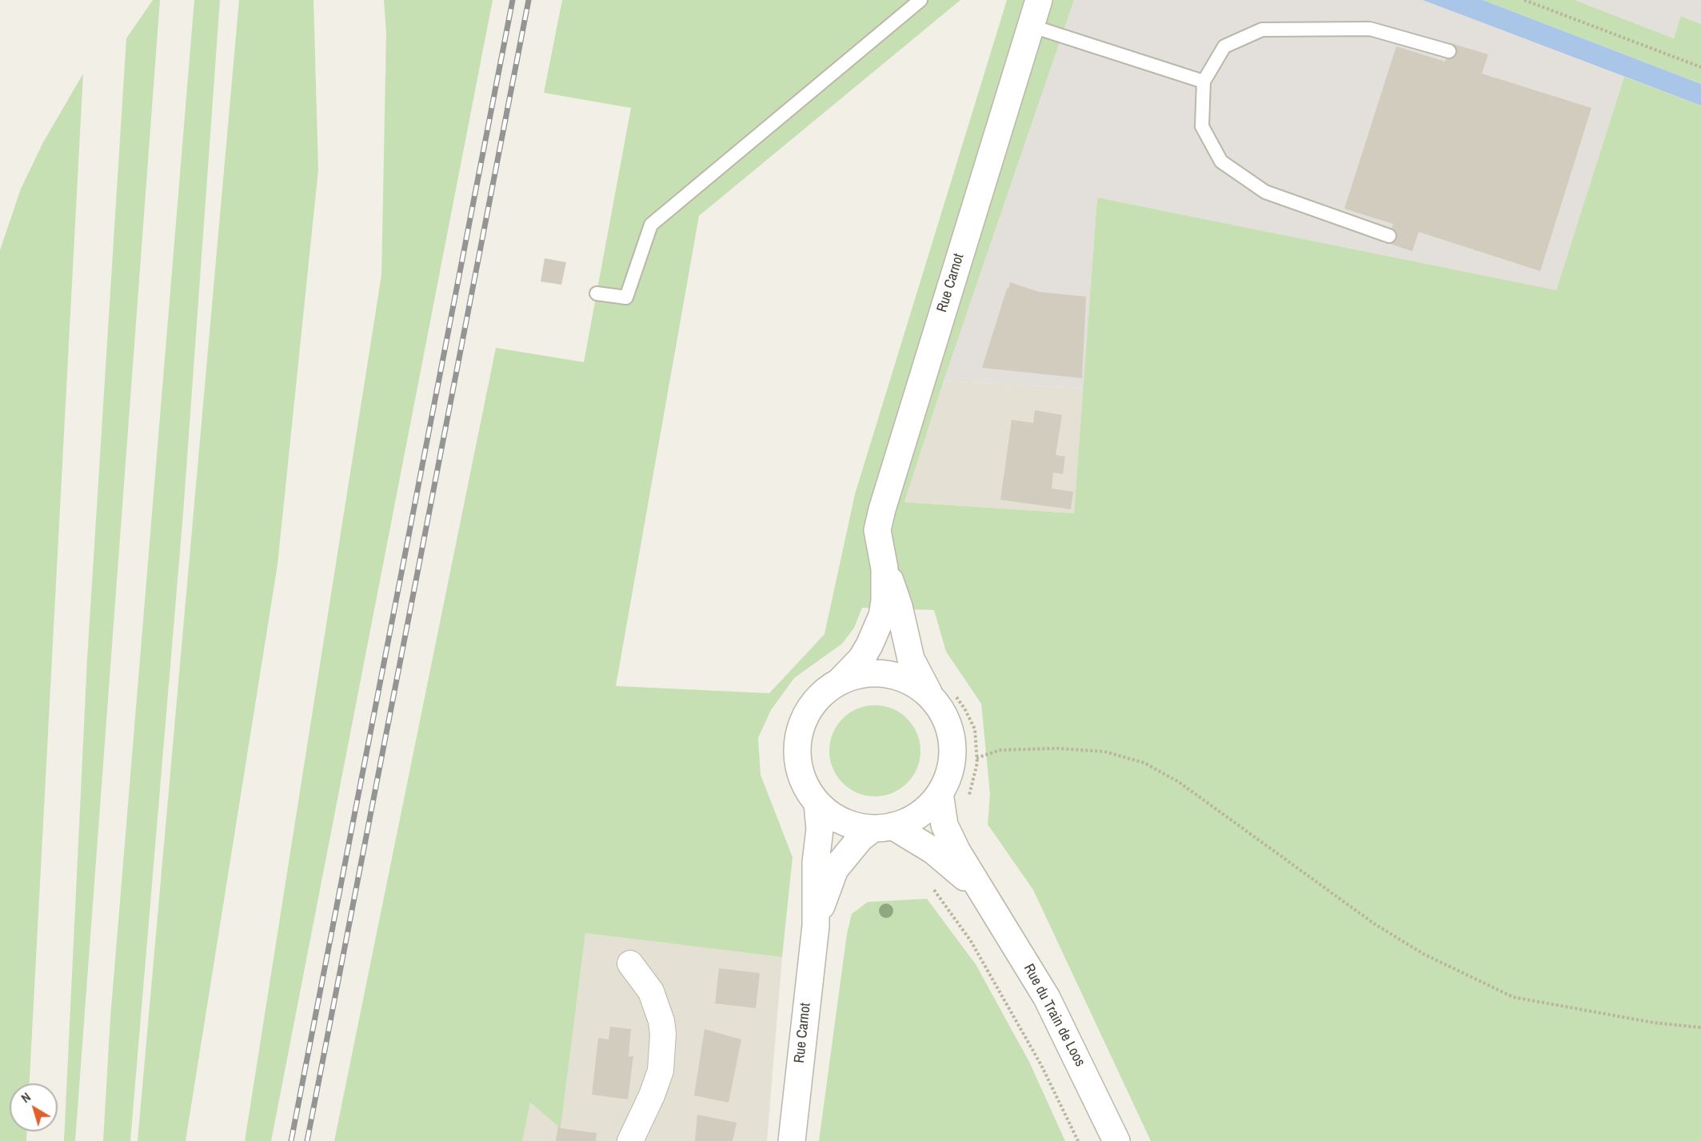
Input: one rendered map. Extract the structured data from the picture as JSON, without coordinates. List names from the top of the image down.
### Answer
{
  "streets": {
    "street": ["Rue Carnot", "Rue du Train de Loos"]
  },
  "crossings": [
    ["Rue Carnot", "Rue du Train de Loos"]
  ],
  "north": "top left"
}
